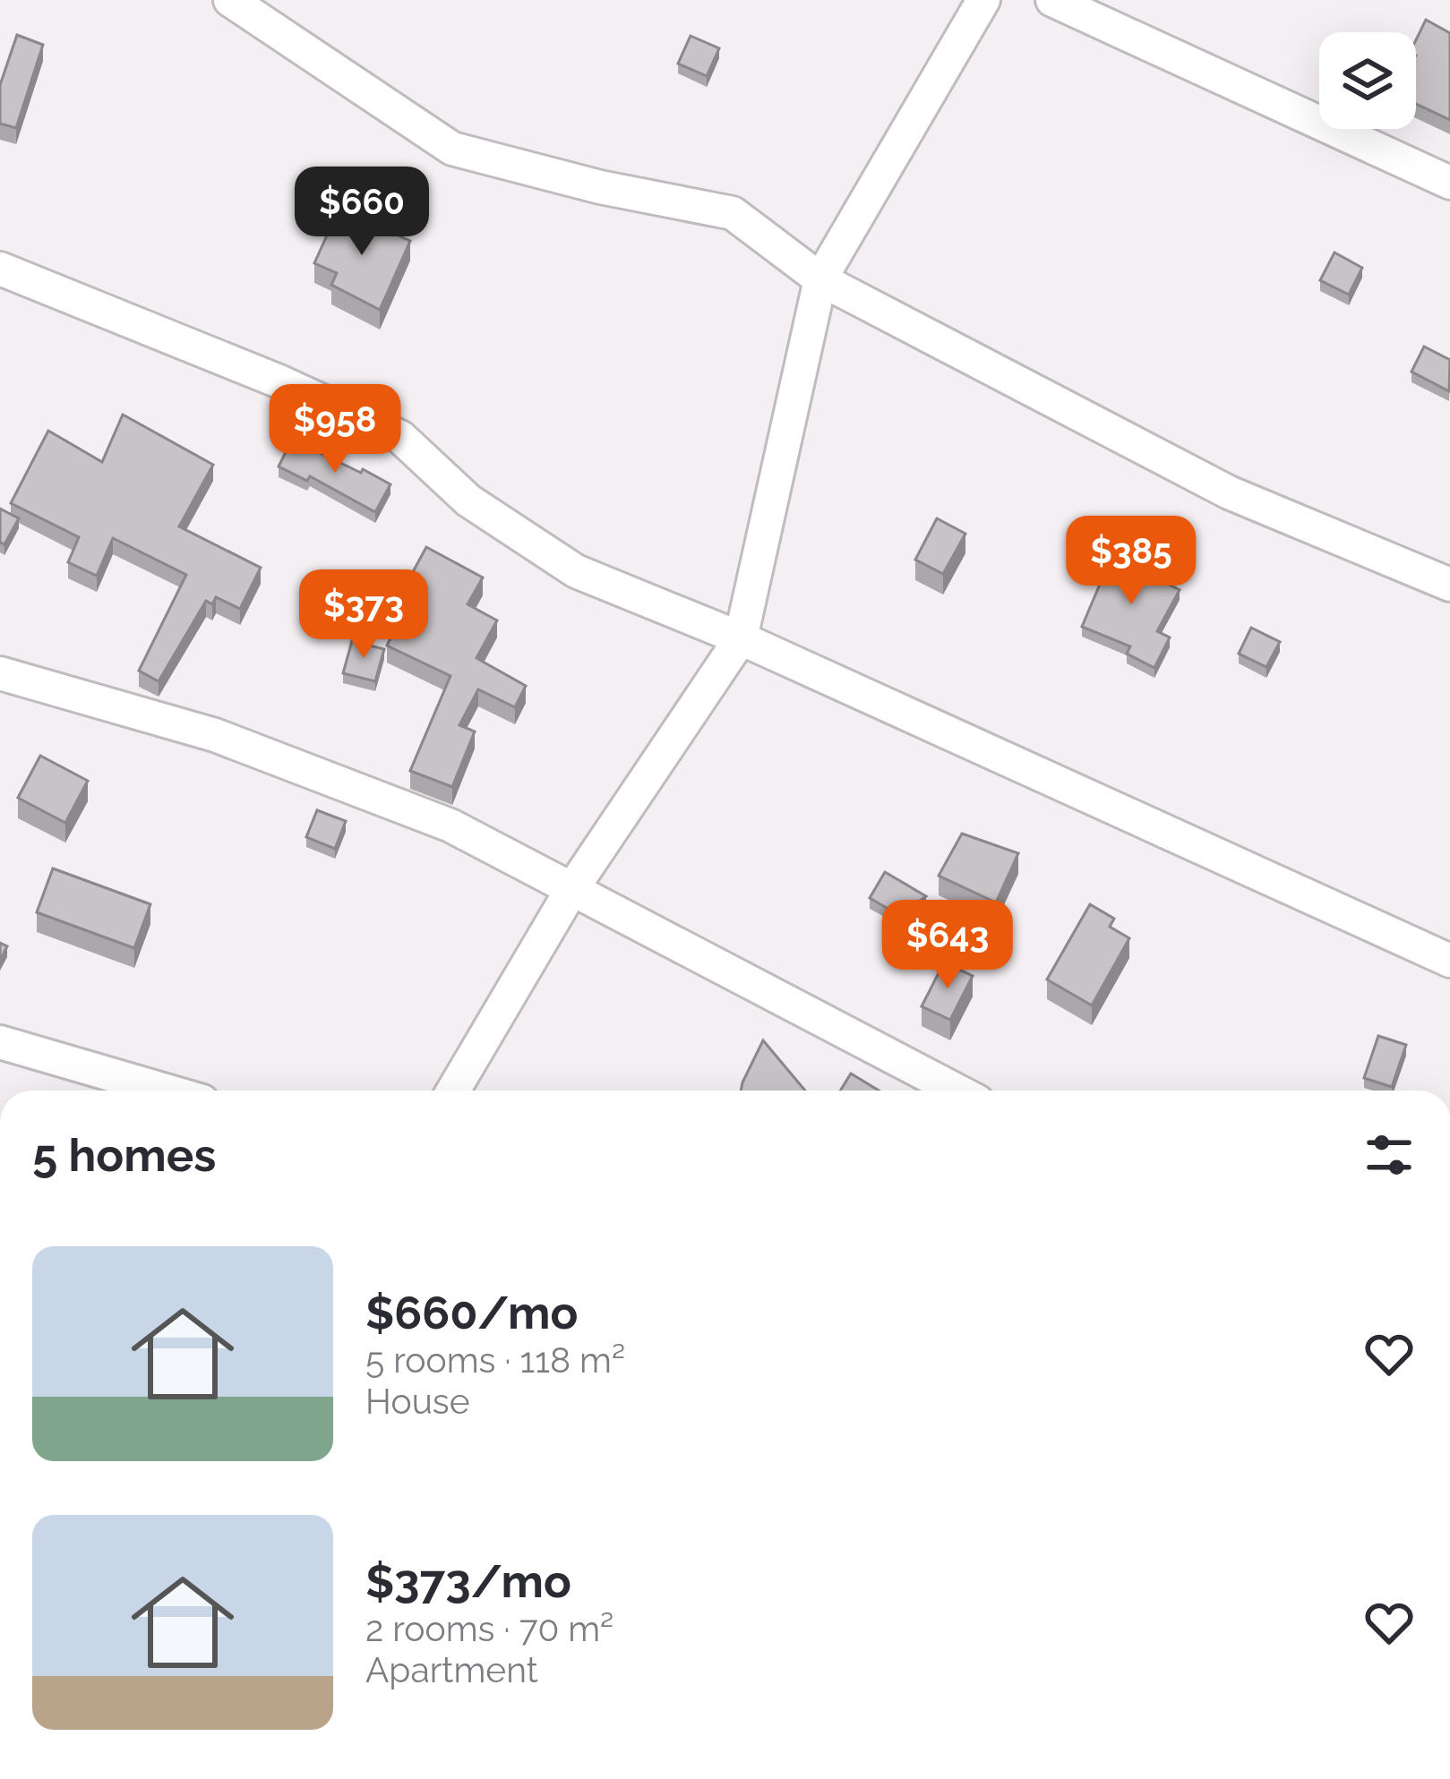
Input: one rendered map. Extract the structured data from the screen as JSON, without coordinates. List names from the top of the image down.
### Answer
{
  "page": {
    "price": [
      "$660",
      "$958",
      "$385",
      "$373",
      "$643"
    ],
    "heading": "5 homes",
    "list": [
      {
        "name": "$660/mo",
        "note": "5 rooms · 118 m² · House"
      },
      {
        "name": "$373/mo",
        "note": "2 rooms · 70 m² · Apartment"
      }
    ]
  }
}
